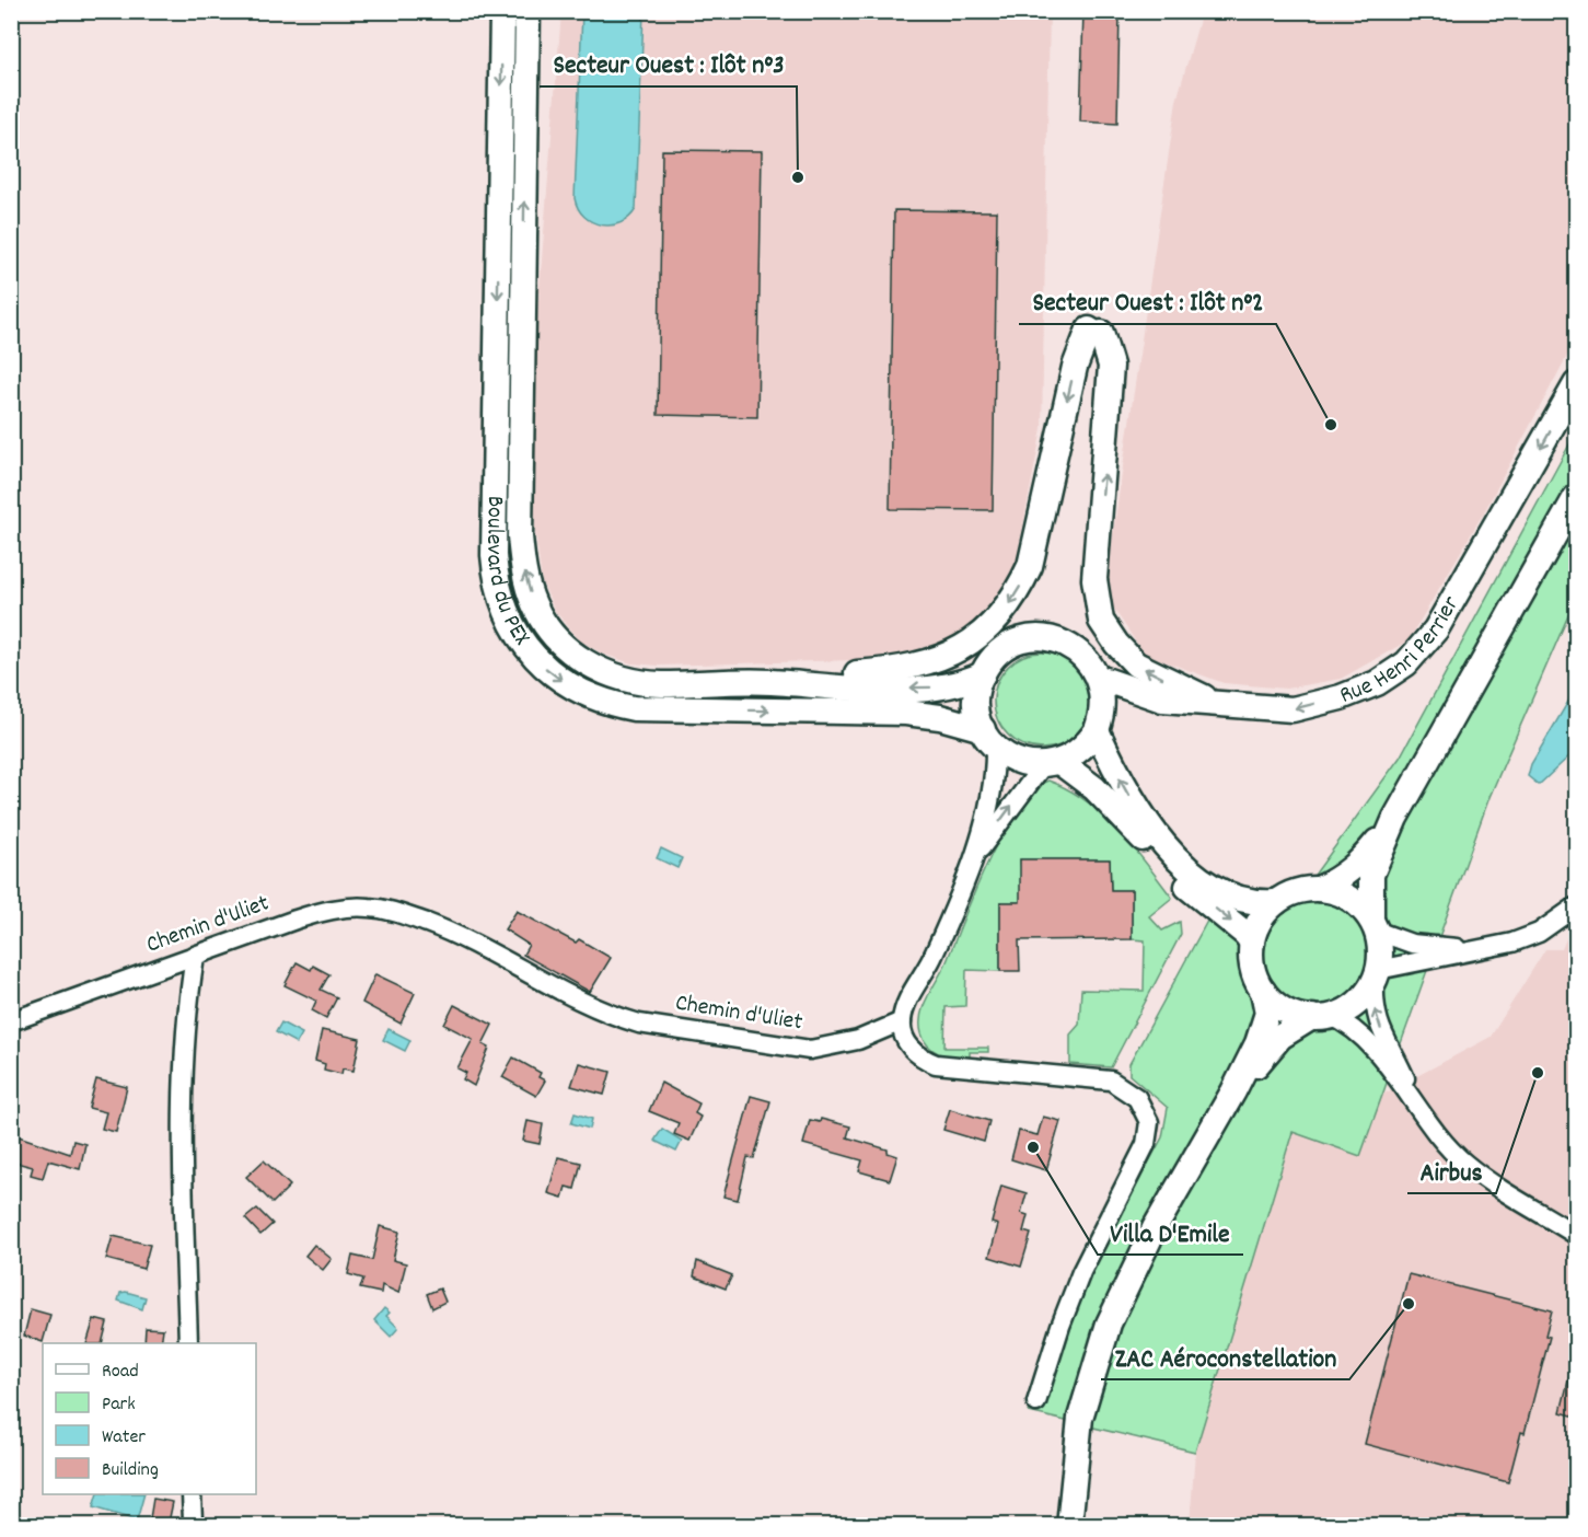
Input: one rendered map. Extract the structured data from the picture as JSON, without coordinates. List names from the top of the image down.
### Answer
{
  "streets": {
    "main road": ["Boulevard du PEX", "Rue Henri Perrier"],
    "street": ["Chemin d'Uliet"]
  },
  "crossings": [
    ["Boulevard du PEX", "Rue Henri Perrier"]
  ],
  "places": [
    "Secteur Ouest : Ilôt n°3",
    "Secteur Ouest : Ilôt n°2",
    "Airbus",
    "Villa D'Emile",
    "ZAC Aéroconstellation"
  ],
  "legend": [
    "Road",
    "Park",
    "Water",
    "Building"
  ]
}
